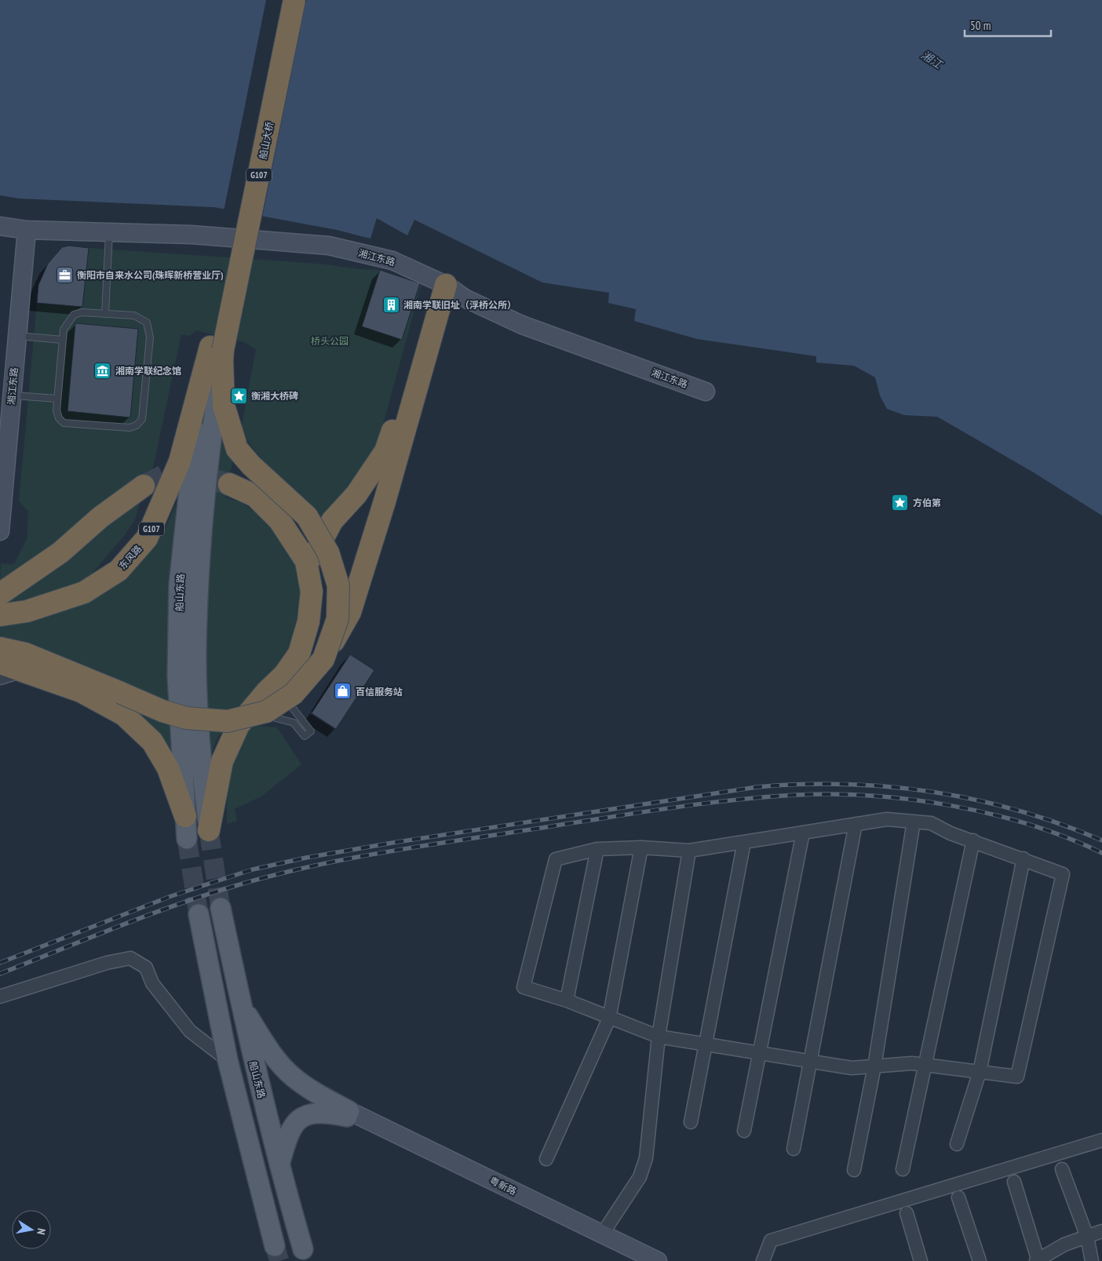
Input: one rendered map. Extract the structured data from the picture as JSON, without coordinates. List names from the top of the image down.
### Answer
{
  "streets": {
    "highway": ["船山大桥", "G107", "东风路"],
    "main road": ["船山东路"],
    "street": ["湘江东路", "粤新路"]
  },
  "crossings": [
    ["船山大桥", "东风路"],
    ["船山大桥", "船山东路"],
    ["东风路", "船山东路"]
  ],
  "water": ["湘江"],
  "parks": ["桥头公园"],
  "places": {
    "office": ["衡阳市自来水公司(珠晖新桥营业厅)"],
    "building": ["湘南学联旧址（浮桥公所）"],
    "museum": ["湘南学联纪念馆"],
    "place": ["衡湘大桥碑", "方伯第"],
    "shop": ["百信服务站"]
  },
  "scale_bar": "50 m",
  "north": "right"
}
